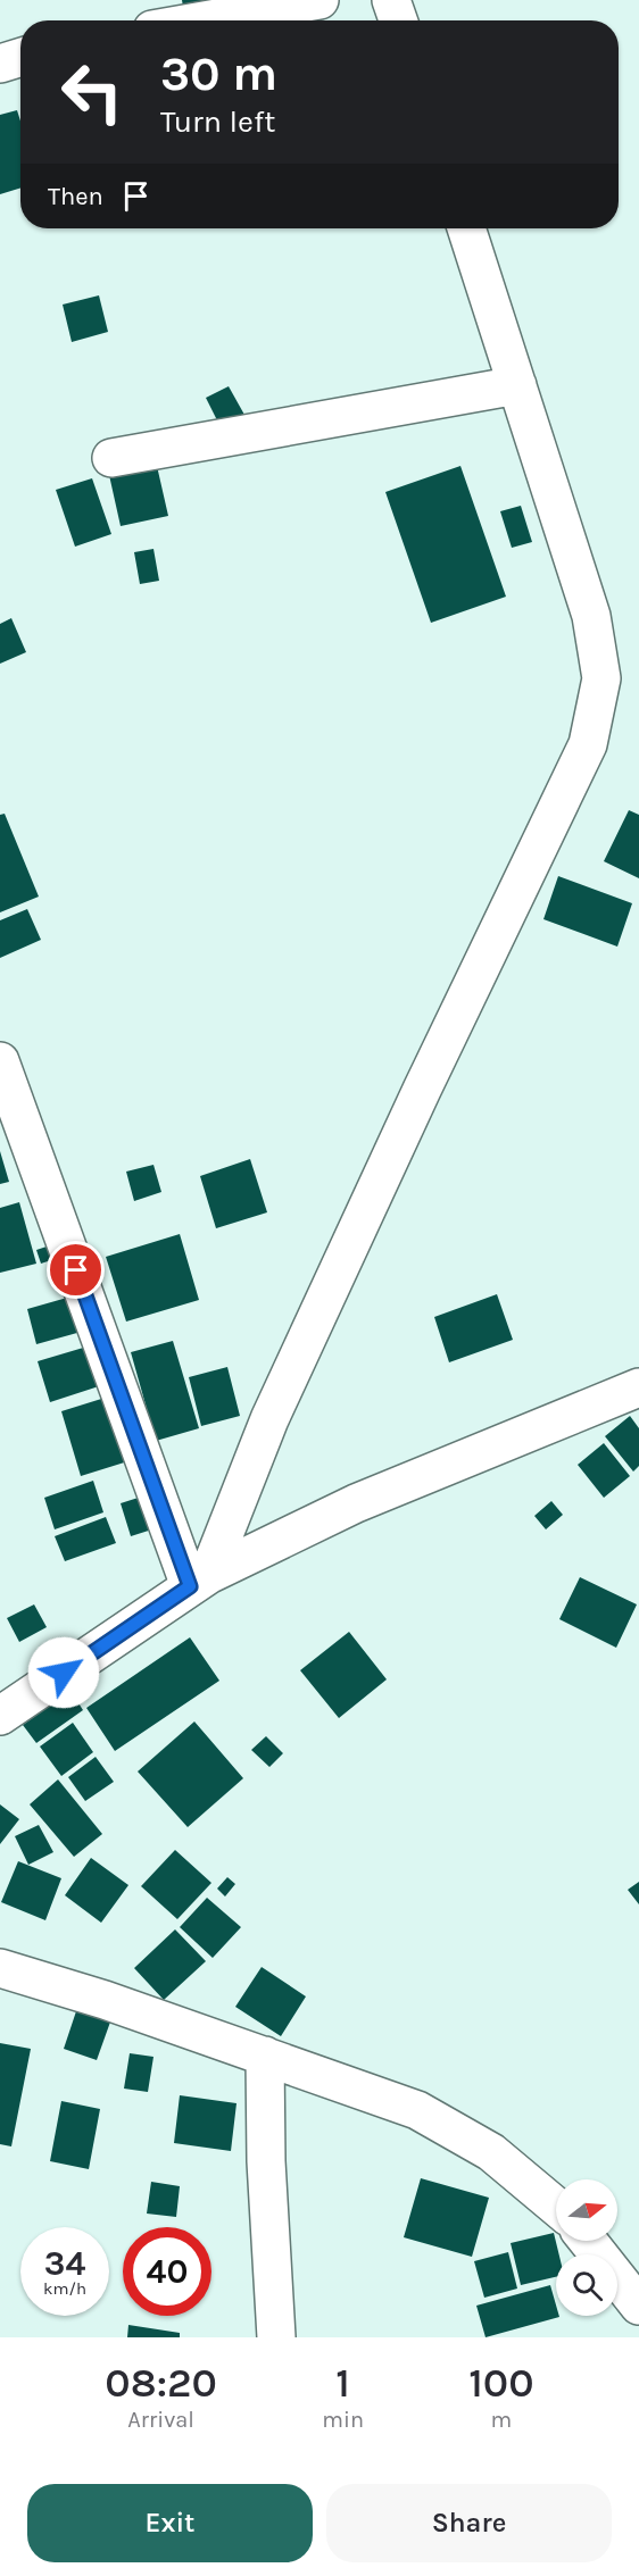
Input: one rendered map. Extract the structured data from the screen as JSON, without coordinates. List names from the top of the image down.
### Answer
{
  "north": "right",
  "page": {
    "turn": ["30 m", "Turn left"],
    "then": "Then",
    "speed": "34 km/h",
    "limit": "40",
    "eta": [
      "08:20",
      "Arrival",
      "1",
      "min",
      "100",
      "m"
    ],
    "buttons": ["Exit", "Share"]
  }
}
